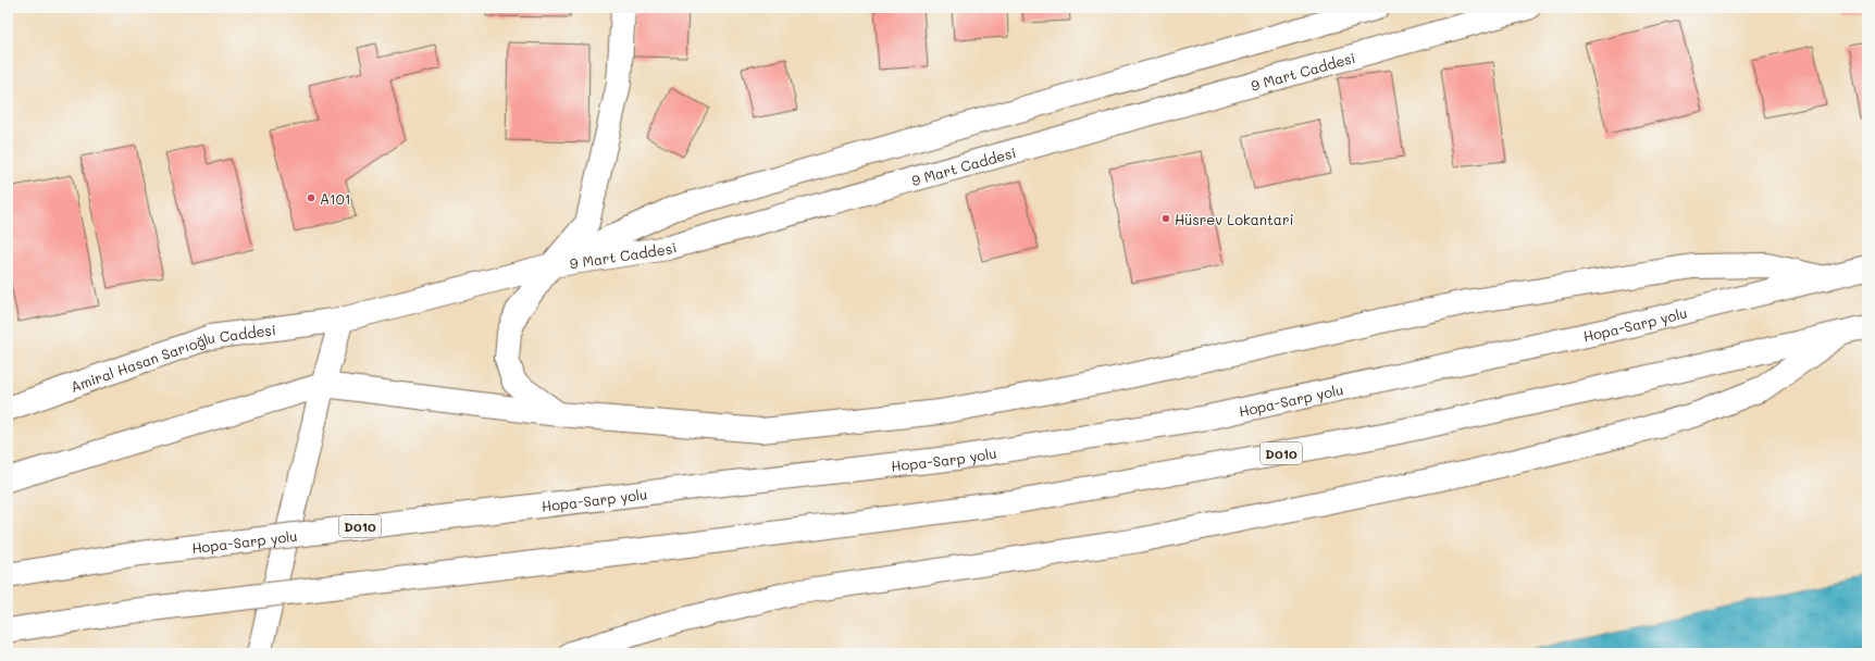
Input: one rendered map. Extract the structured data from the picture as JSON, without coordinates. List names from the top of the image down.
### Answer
{
  "streets": {
    "main road": [
      "9 Mart Caddesi",
      "Hopa-Sarp yolu",
      "Amiral Hasan Sarıoğlu Caddesi",
      "D010"
    ]
  },
  "crossings": [
    ["9 Mart Caddesi", "Amiral Hasan Sarıoğlu Caddesi"]
  ],
  "places": ["A101", "Hüsrev Lokantari"]
}
